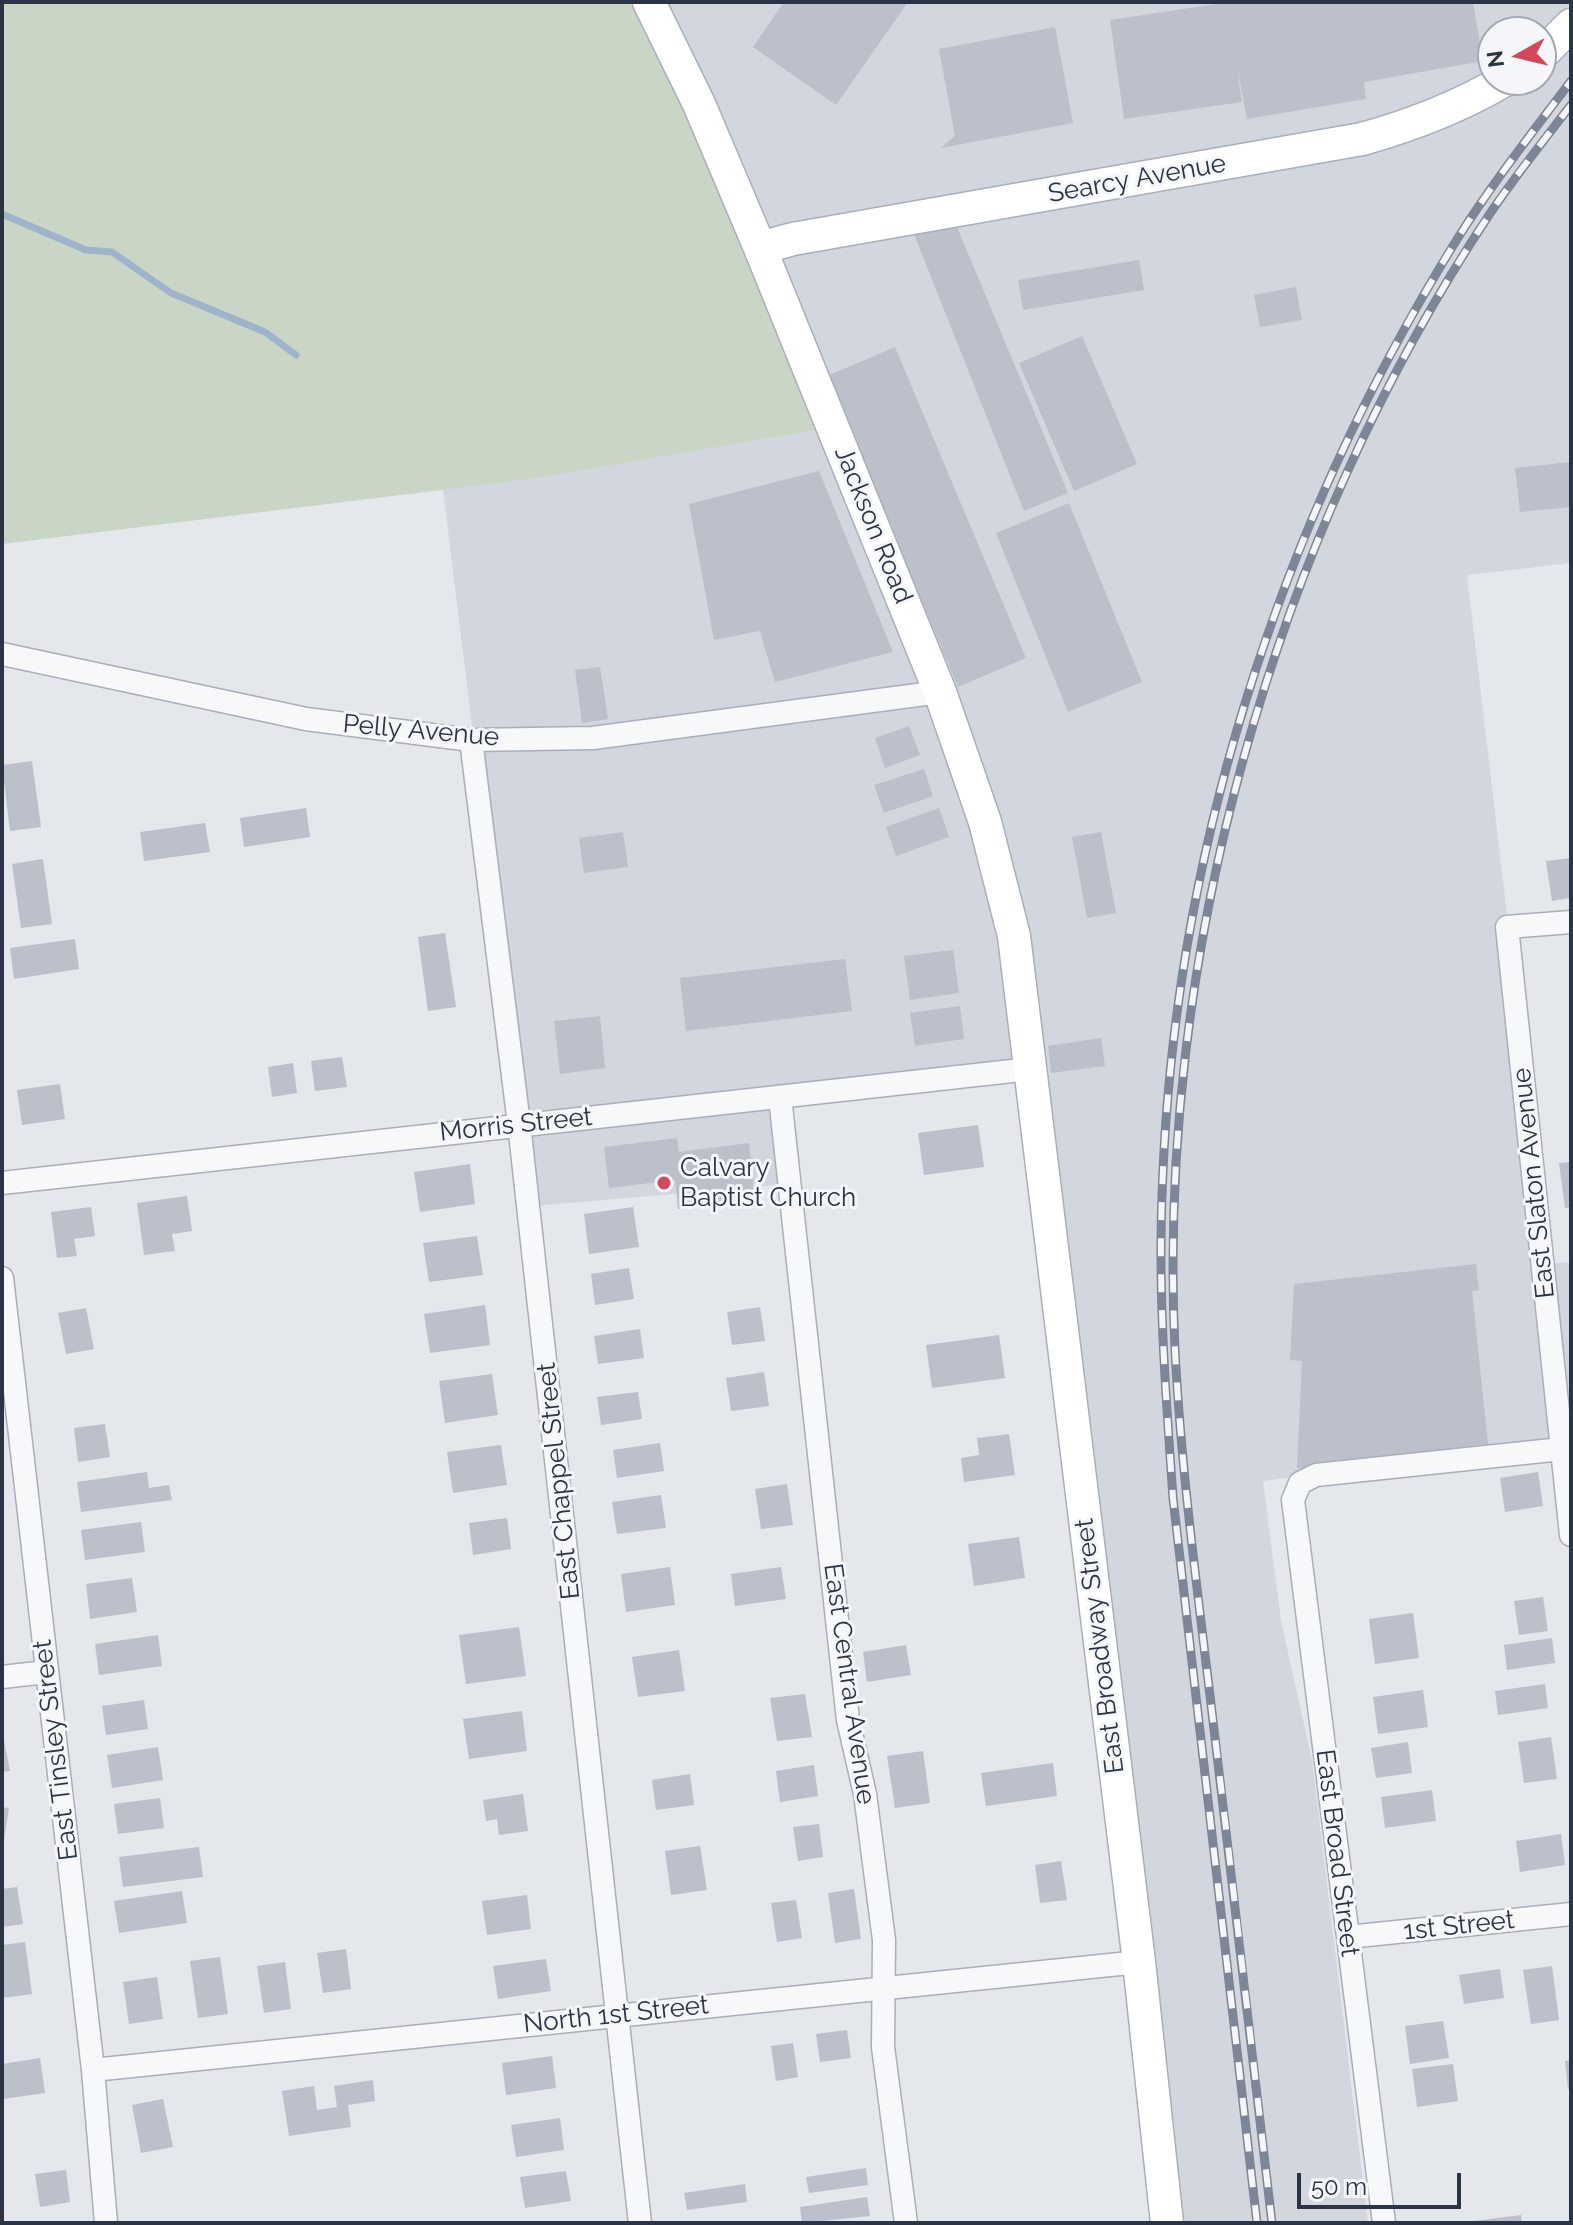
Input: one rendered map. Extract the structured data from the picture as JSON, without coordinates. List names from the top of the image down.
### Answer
{
  "streets": {
    "main road": ["Searcy Avenue", "Jackson Road", "East Broadway Street"],
    "street": [
      "Pelly Avenue",
      "Morris Street",
      "East Slaton Avenue",
      "East Chappel Street",
      "East Central Avenue",
      "East Tinsley Street",
      "East Broad Street",
      "1st Street",
      "North 1st Street"
    ]
  },
  "crossings": [
    ["Searcy Avenue", "Jackson Road"],
    ["Jackson Road", "Pelly Avenue"],
    ["Jackson Road", "Morris Street"],
    ["Jackson Road", "East Broadway Street"],
    ["Pelly Avenue", "East Chappel Street"],
    ["Morris Street", "East Chappel Street"],
    ["Morris Street", "East Broadway Street"],
    ["Morris Street", "East Central Avenue"],
    ["East Slaton Avenue", "East Broad Street"],
    ["East Chappel Street", "North 1st Street"],
    ["East Broadway Street", "North 1st Street"],
    ["East Central Avenue", "North 1st Street"],
    ["East Tinsley Street", "North 1st Street"],
    ["East Broad Street", "1st Street"]
  ],
  "places": ["Calvary Baptist Church"],
  "scale_bar": "50 m",
  "north": "left"
}
